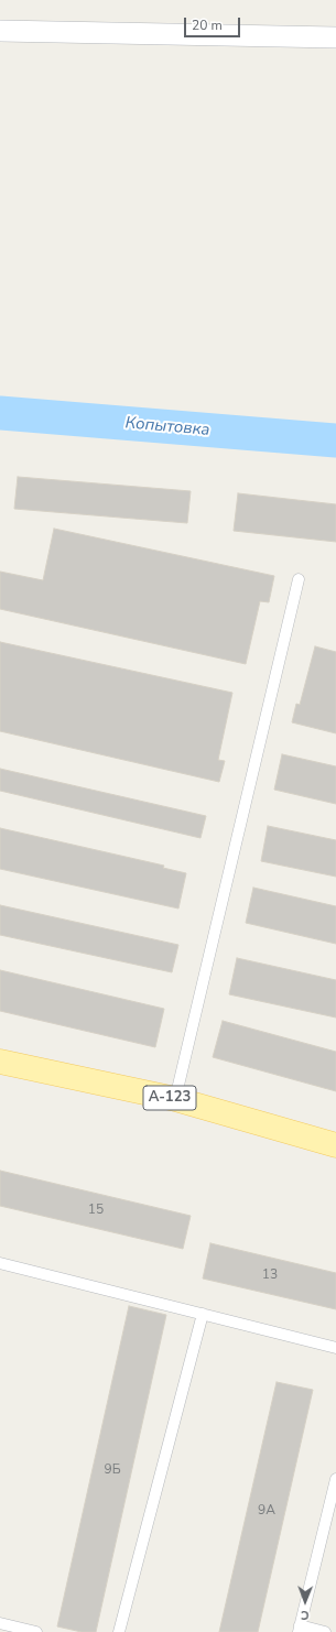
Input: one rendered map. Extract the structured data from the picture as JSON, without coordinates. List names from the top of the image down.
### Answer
{
  "streets": {
    "main road": ["А-123"]
  },
  "water": ["Копытовка"],
  "house_numbers": [
    "15",
    "13",
    "9Б",
    "9А"
  ],
  "scale_bar": "20 m",
  "north": "bottom"
}
